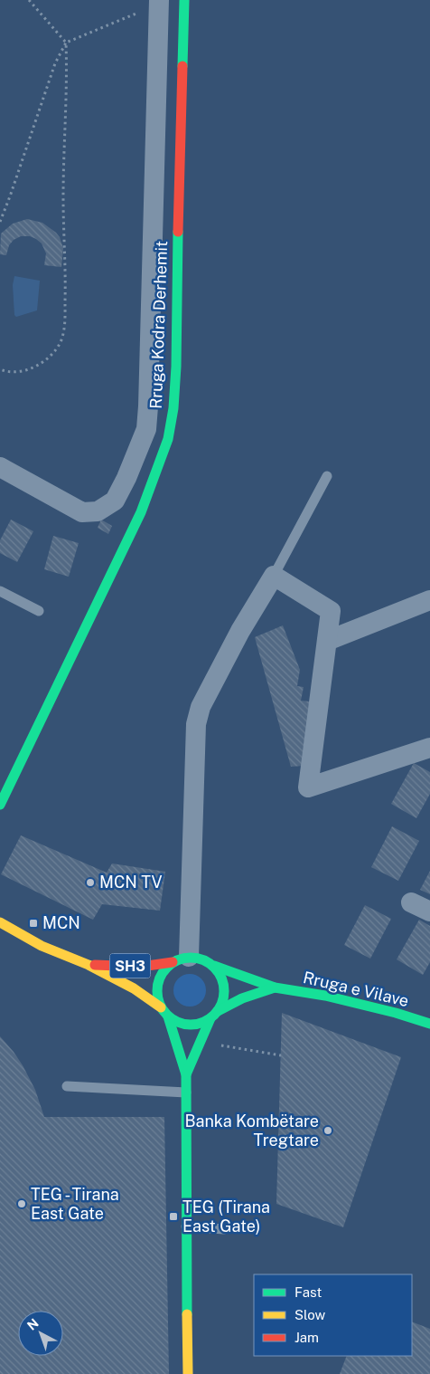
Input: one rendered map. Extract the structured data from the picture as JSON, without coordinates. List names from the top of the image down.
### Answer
{
  "streets": {
    "street": ["Rruga Kodra Derhemit", "SH3", "Rruga e Vilave"]
  },
  "crossings": [
    ["SH3", "Rruga e Vilave"]
  ],
  "places": {
    "other": ["MCN TV", "Banka Kombëtare Tregtare", "TEG - Tirana East Gate"],
    "transit": ["MCN", "TEG (Tirana East Gate)"]
  },
  "legend": ["Fast", "Slow", "Jam"],
  "north": "top left"
}
